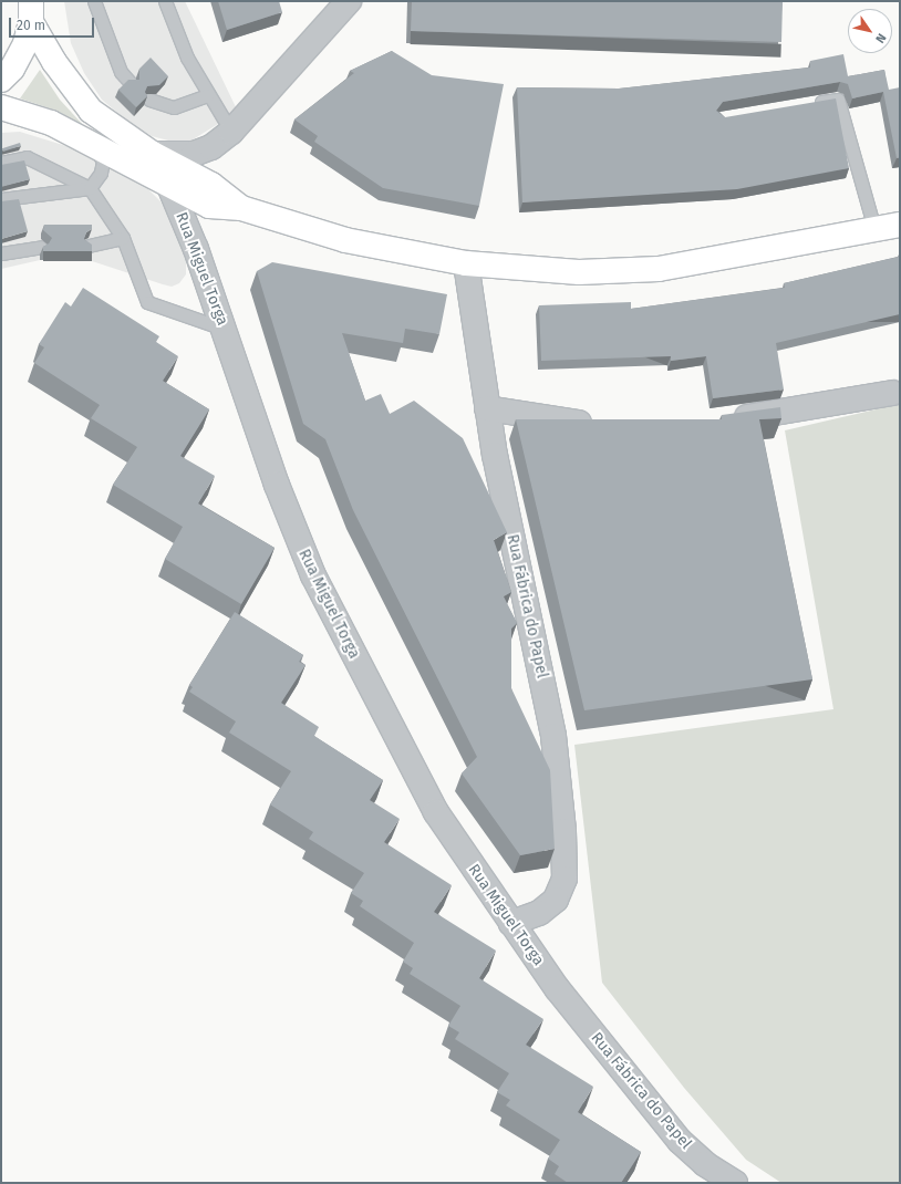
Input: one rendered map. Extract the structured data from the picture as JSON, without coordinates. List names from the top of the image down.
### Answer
{
  "streets": {
    "street": ["Rua Miguel Torga", "Rua Fábrica do Papel"]
  },
  "crossings": [
    ["Rua Miguel Torga", "Rua Fábrica do Papel"]
  ],
  "scale_bar": "20 m",
  "north": "bottom right"
}
